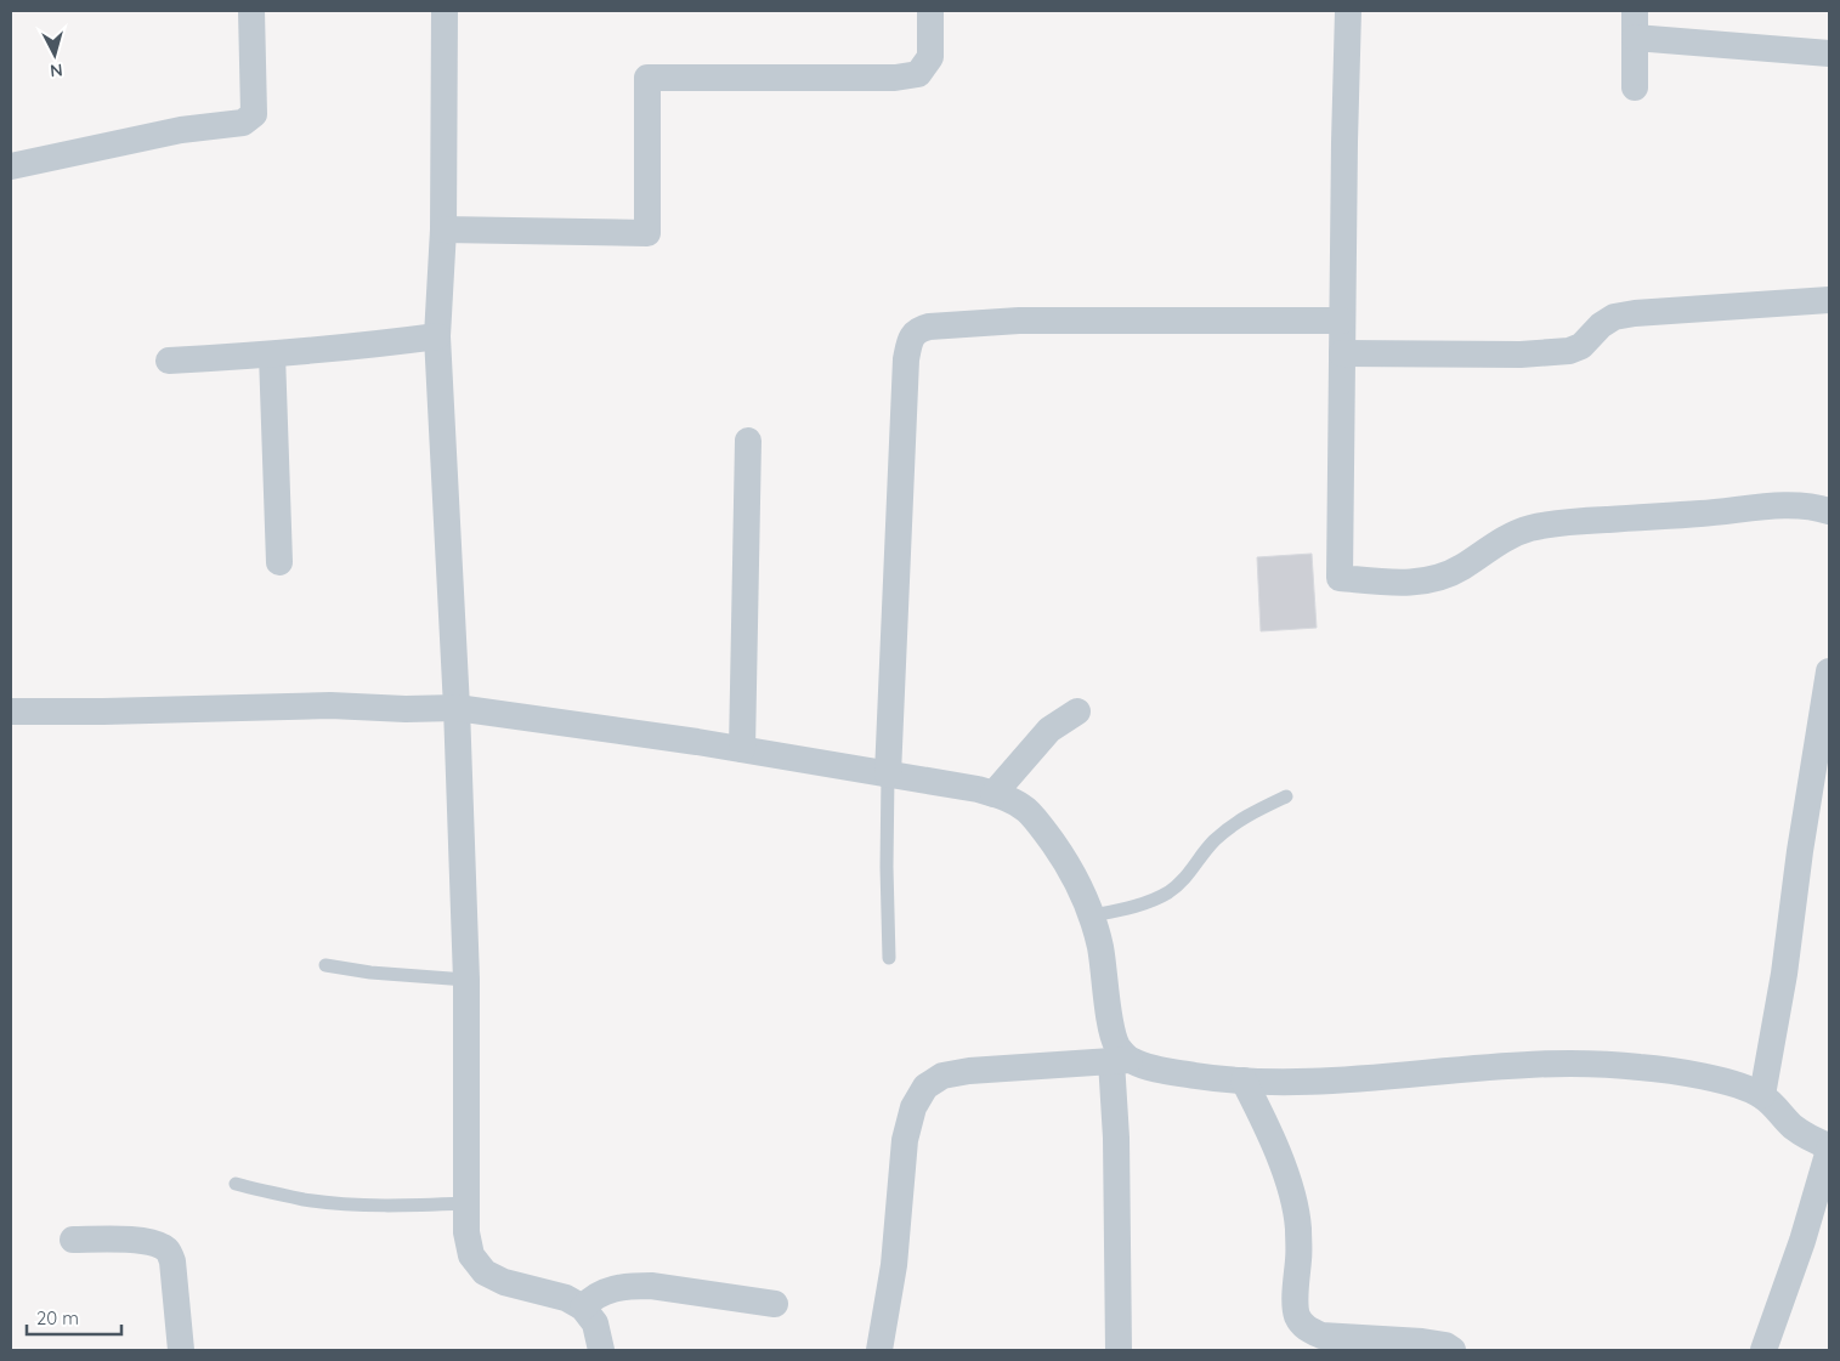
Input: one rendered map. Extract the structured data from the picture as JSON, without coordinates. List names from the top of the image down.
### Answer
{
  "scale_bar": "20 m",
  "north": "bottom"
}
